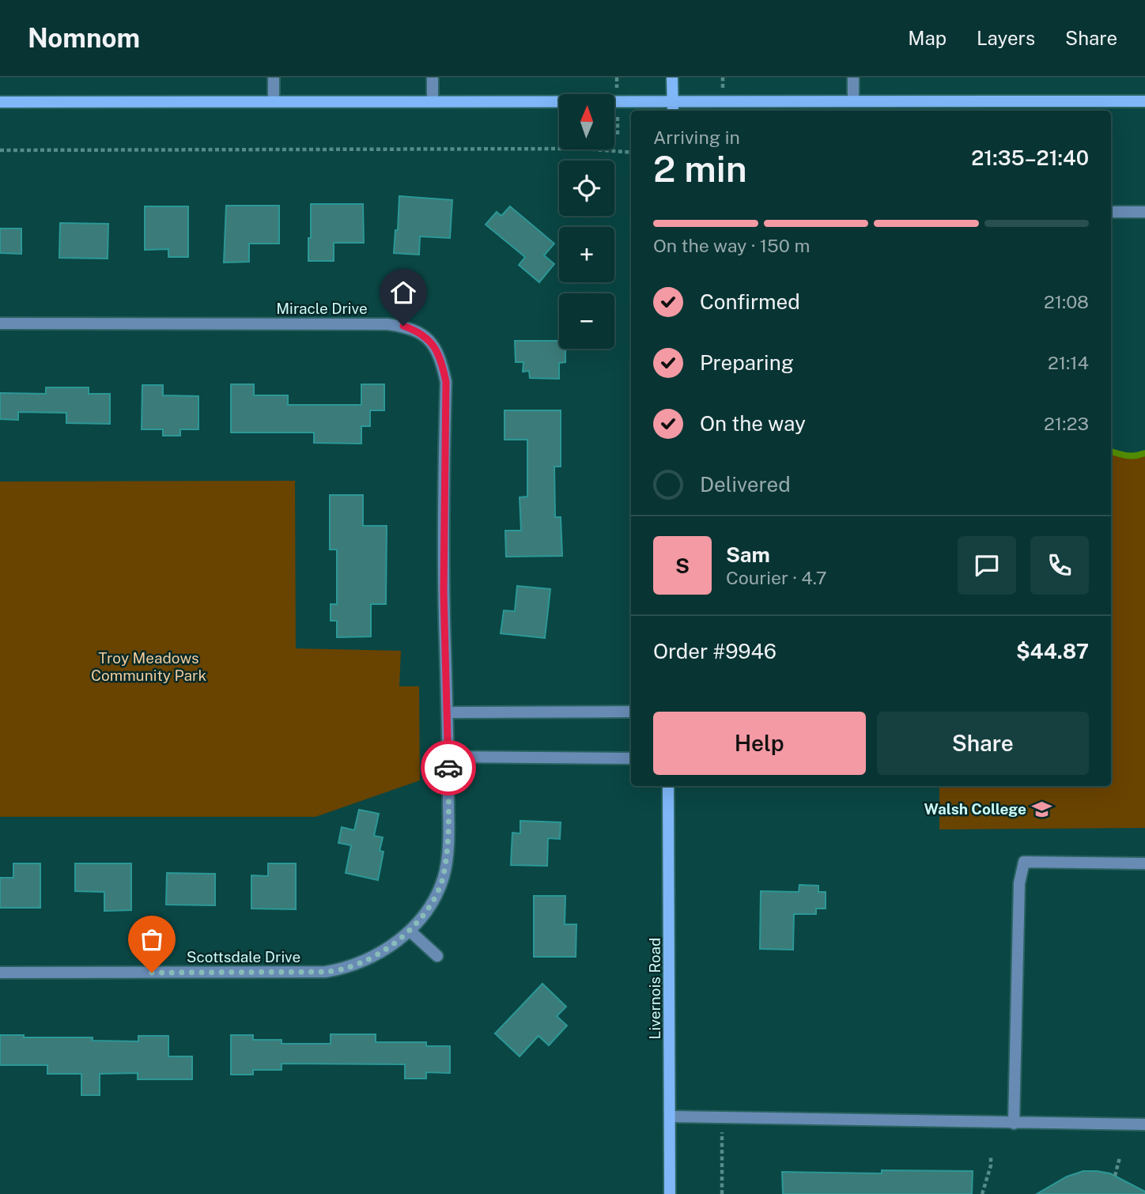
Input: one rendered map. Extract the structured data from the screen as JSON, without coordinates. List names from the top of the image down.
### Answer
{
  "streets": {
    "main road": ["Livernois Road"],
    "street": ["Miracle Drive", "Scottsdale Drive"]
  },
  "crossings": [
    ["Miracle Drive", "Scottsdale Drive"]
  ],
  "parks": ["Troy Meadows Community Park"],
  "places": {
    "school or university": ["Walsh College"]
  },
  "north": "top",
  "page": {
    "header": "Nomnom",
    "nav": ["Map", "Layers", "Share"],
    "map_buttons": ["+", "−"],
    "heading": ["2 min", "Arriving in", "21:35–21:40"],
    "panel": [
      "Sam",
      "Courier · 4.7",
      "Order #9946",
      "$44.87"
    ],
    "bar": "On the way · 150 m",
    "list": [
      ["Confirmed", "21:08"],
      ["Preparing", "21:14"],
      ["On the way", "21:23"],
      "Delivered"
    ],
    "round": "S",
    "buttons": ["Help", "Share"]
  }
}
